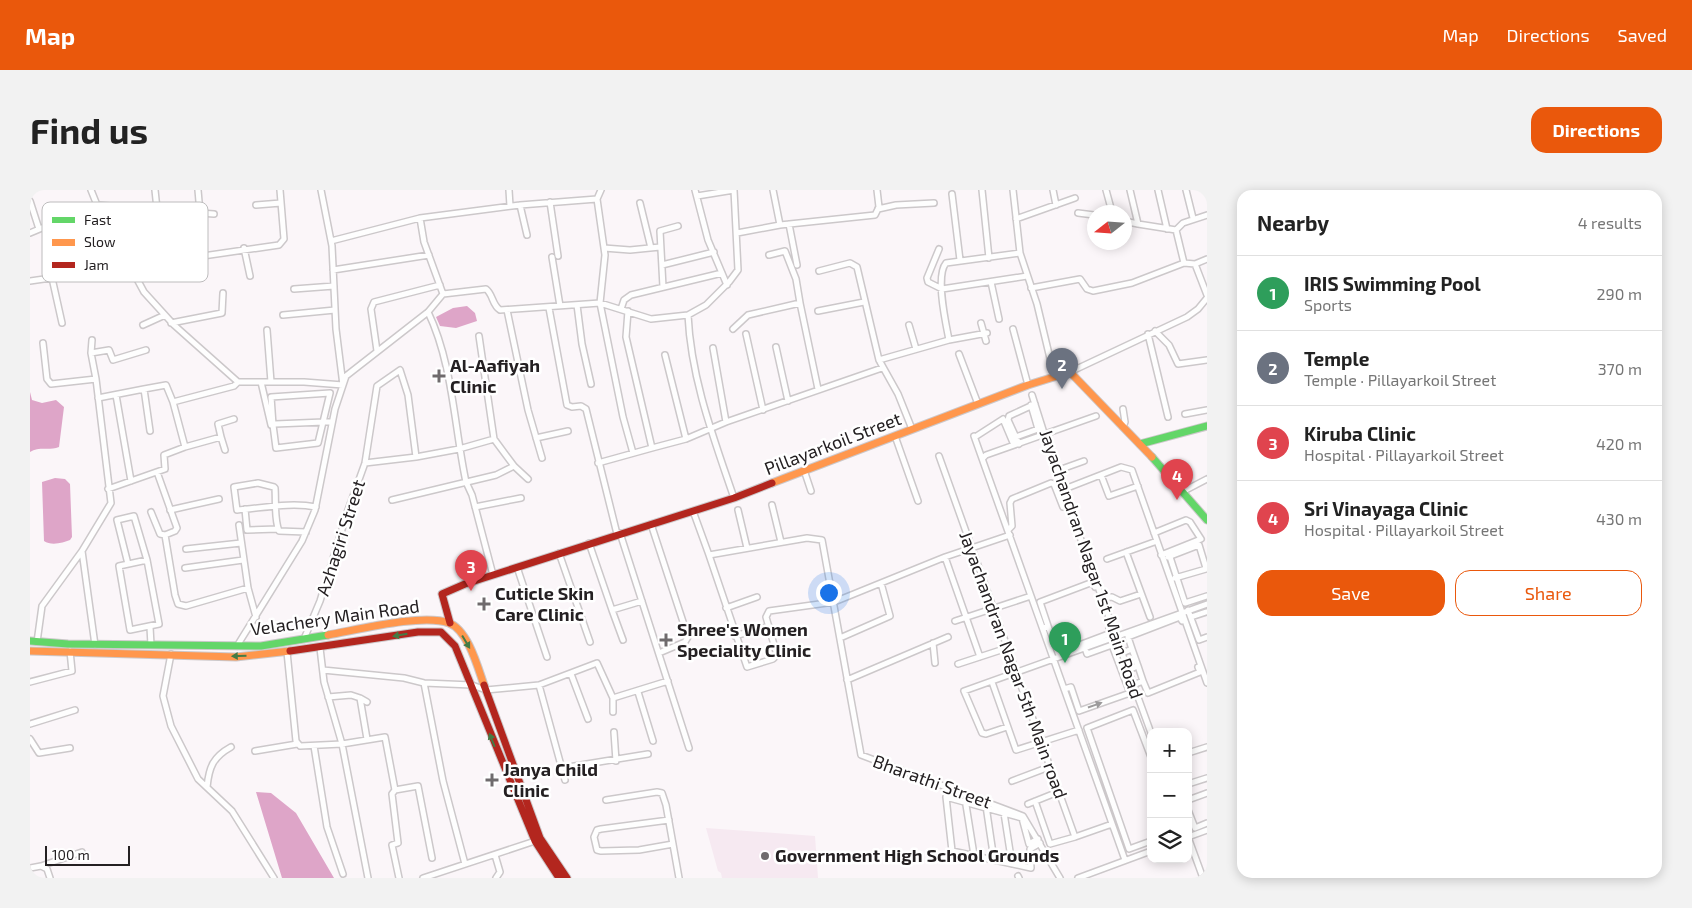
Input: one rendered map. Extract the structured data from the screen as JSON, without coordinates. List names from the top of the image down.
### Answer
{
  "streets": {
    "main road": ["Pillayarkoil Street", "Velachery Main Road"],
    "street": [
      "Azhagiri Street",
      "Jayachandran Nagar 1st Main Road",
      "Jayachandran Nagar 5th Main road",
      "Bharathi Street"
    ]
  },
  "crossings": [
    ["Pillayarkoil Street", "Velachery Main Road"],
    ["Azhagiri Street", "Velachery Main Road"]
  ],
  "places": {
    "health": [
      "Al-Aafiyah Clinic",
      "Cuticle Skin Care Clinic",
      "Shree's Women Speciality Clinic",
      "Janya Child Clinic"
    ],
    "other": ["Government High School Grounds"]
  },
  "legend": ["Fast", "Slow", "Jam"],
  "scale_bar": "100 m",
  "north": "left",
  "page": {
    "header": "Map",
    "nav": ["Map", "Directions", "Saved"],
    "buttons": [
      "Directions",
      ["Save", "Share"]
    ],
    "title": "Find us",
    "heading": ["Nearby", "4 results"],
    "list": [
      {
        "mark": "1",
        "name": "IRIS Swimming Pool",
        "note": "Sports",
        "value": "290 m"
      },
      {
        "mark": "2",
        "name": "Temple",
        "note": "Temple · Pillayarkoil Street",
        "value": "370 m"
      },
      {
        "mark": "3",
        "name": "Kiruba Clinic",
        "note": "Hospital · Pillayarkoil Street",
        "value": "420 m"
      },
      {
        "mark": "4",
        "name": "Sri Vinayaga Clinic",
        "note": "Hospital · Pillayarkoil Street",
        "value": "430 m"
      }
    ],
    "pins": [
      "2",
      "4",
      "3",
      "1"
    ],
    "map_buttons": ["+", "−"],
    "scale": "100 m"
  }
}
